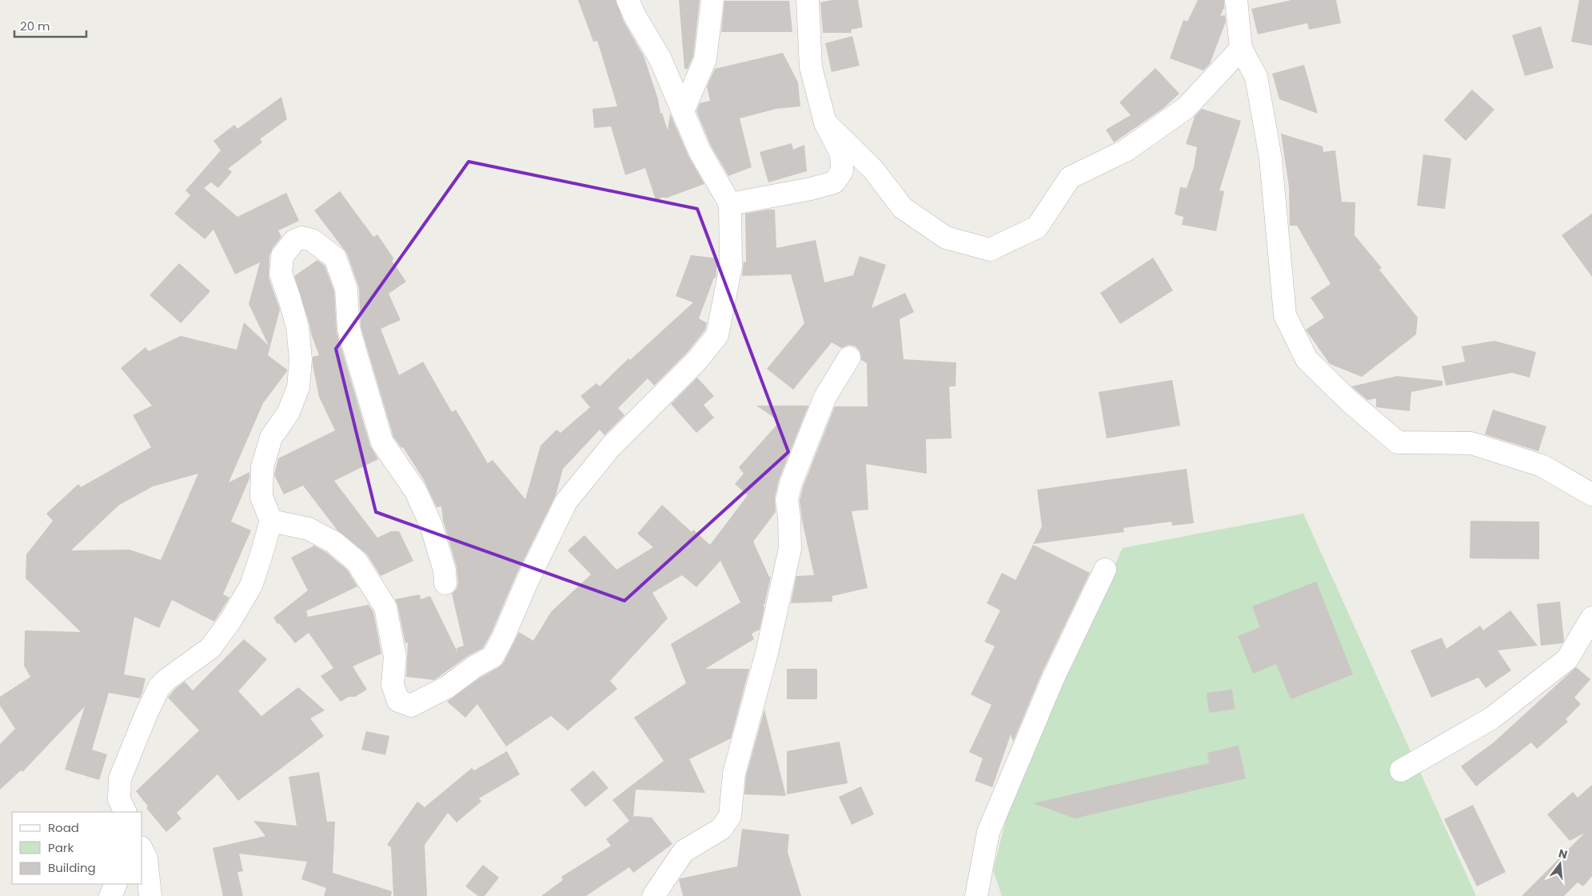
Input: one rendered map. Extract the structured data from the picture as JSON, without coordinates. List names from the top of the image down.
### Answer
{
  "legend": ["Road", "Park", "Building"],
  "scale_bar": "20 m",
  "north": "top"
}
